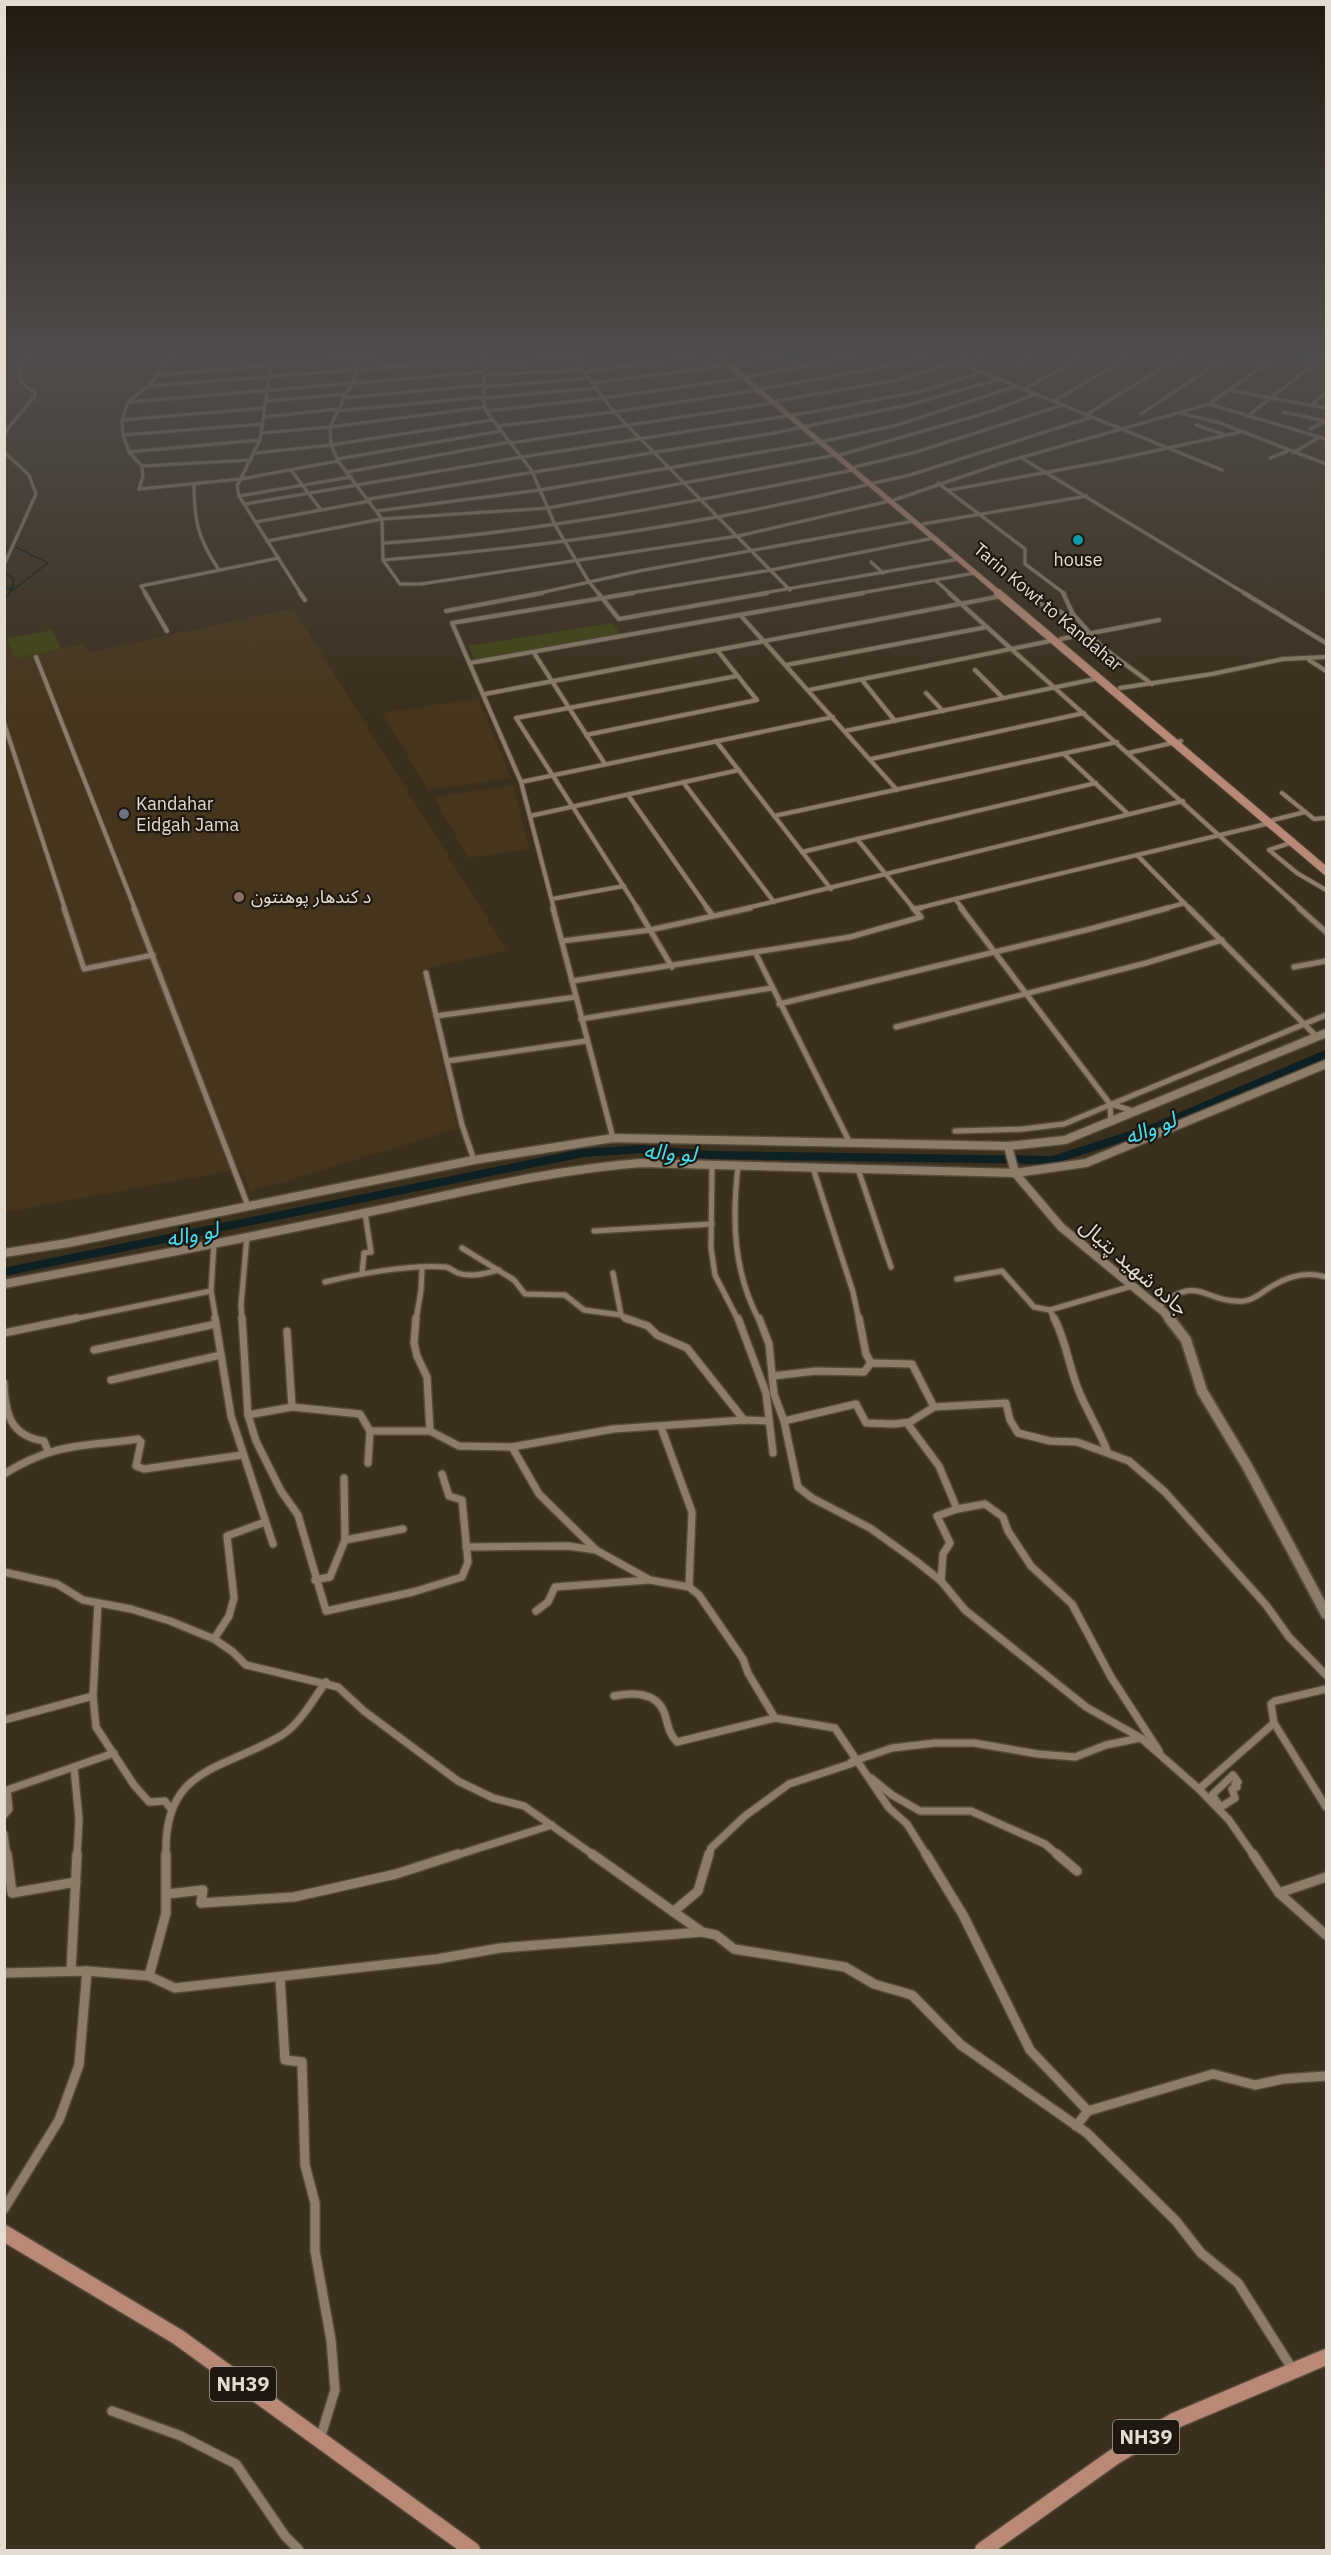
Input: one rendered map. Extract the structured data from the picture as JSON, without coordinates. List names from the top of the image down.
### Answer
{
  "streets": {
    "main road": ["Tarin Kowt to Kandahar", "NH39"],
    "street": ["جاده شهید پتیال"]
  },
  "water": ["لو واله"],
  "places": ["house", "Kandahar Eidgah Jama", "د کندهار پوهنتون"]
}
